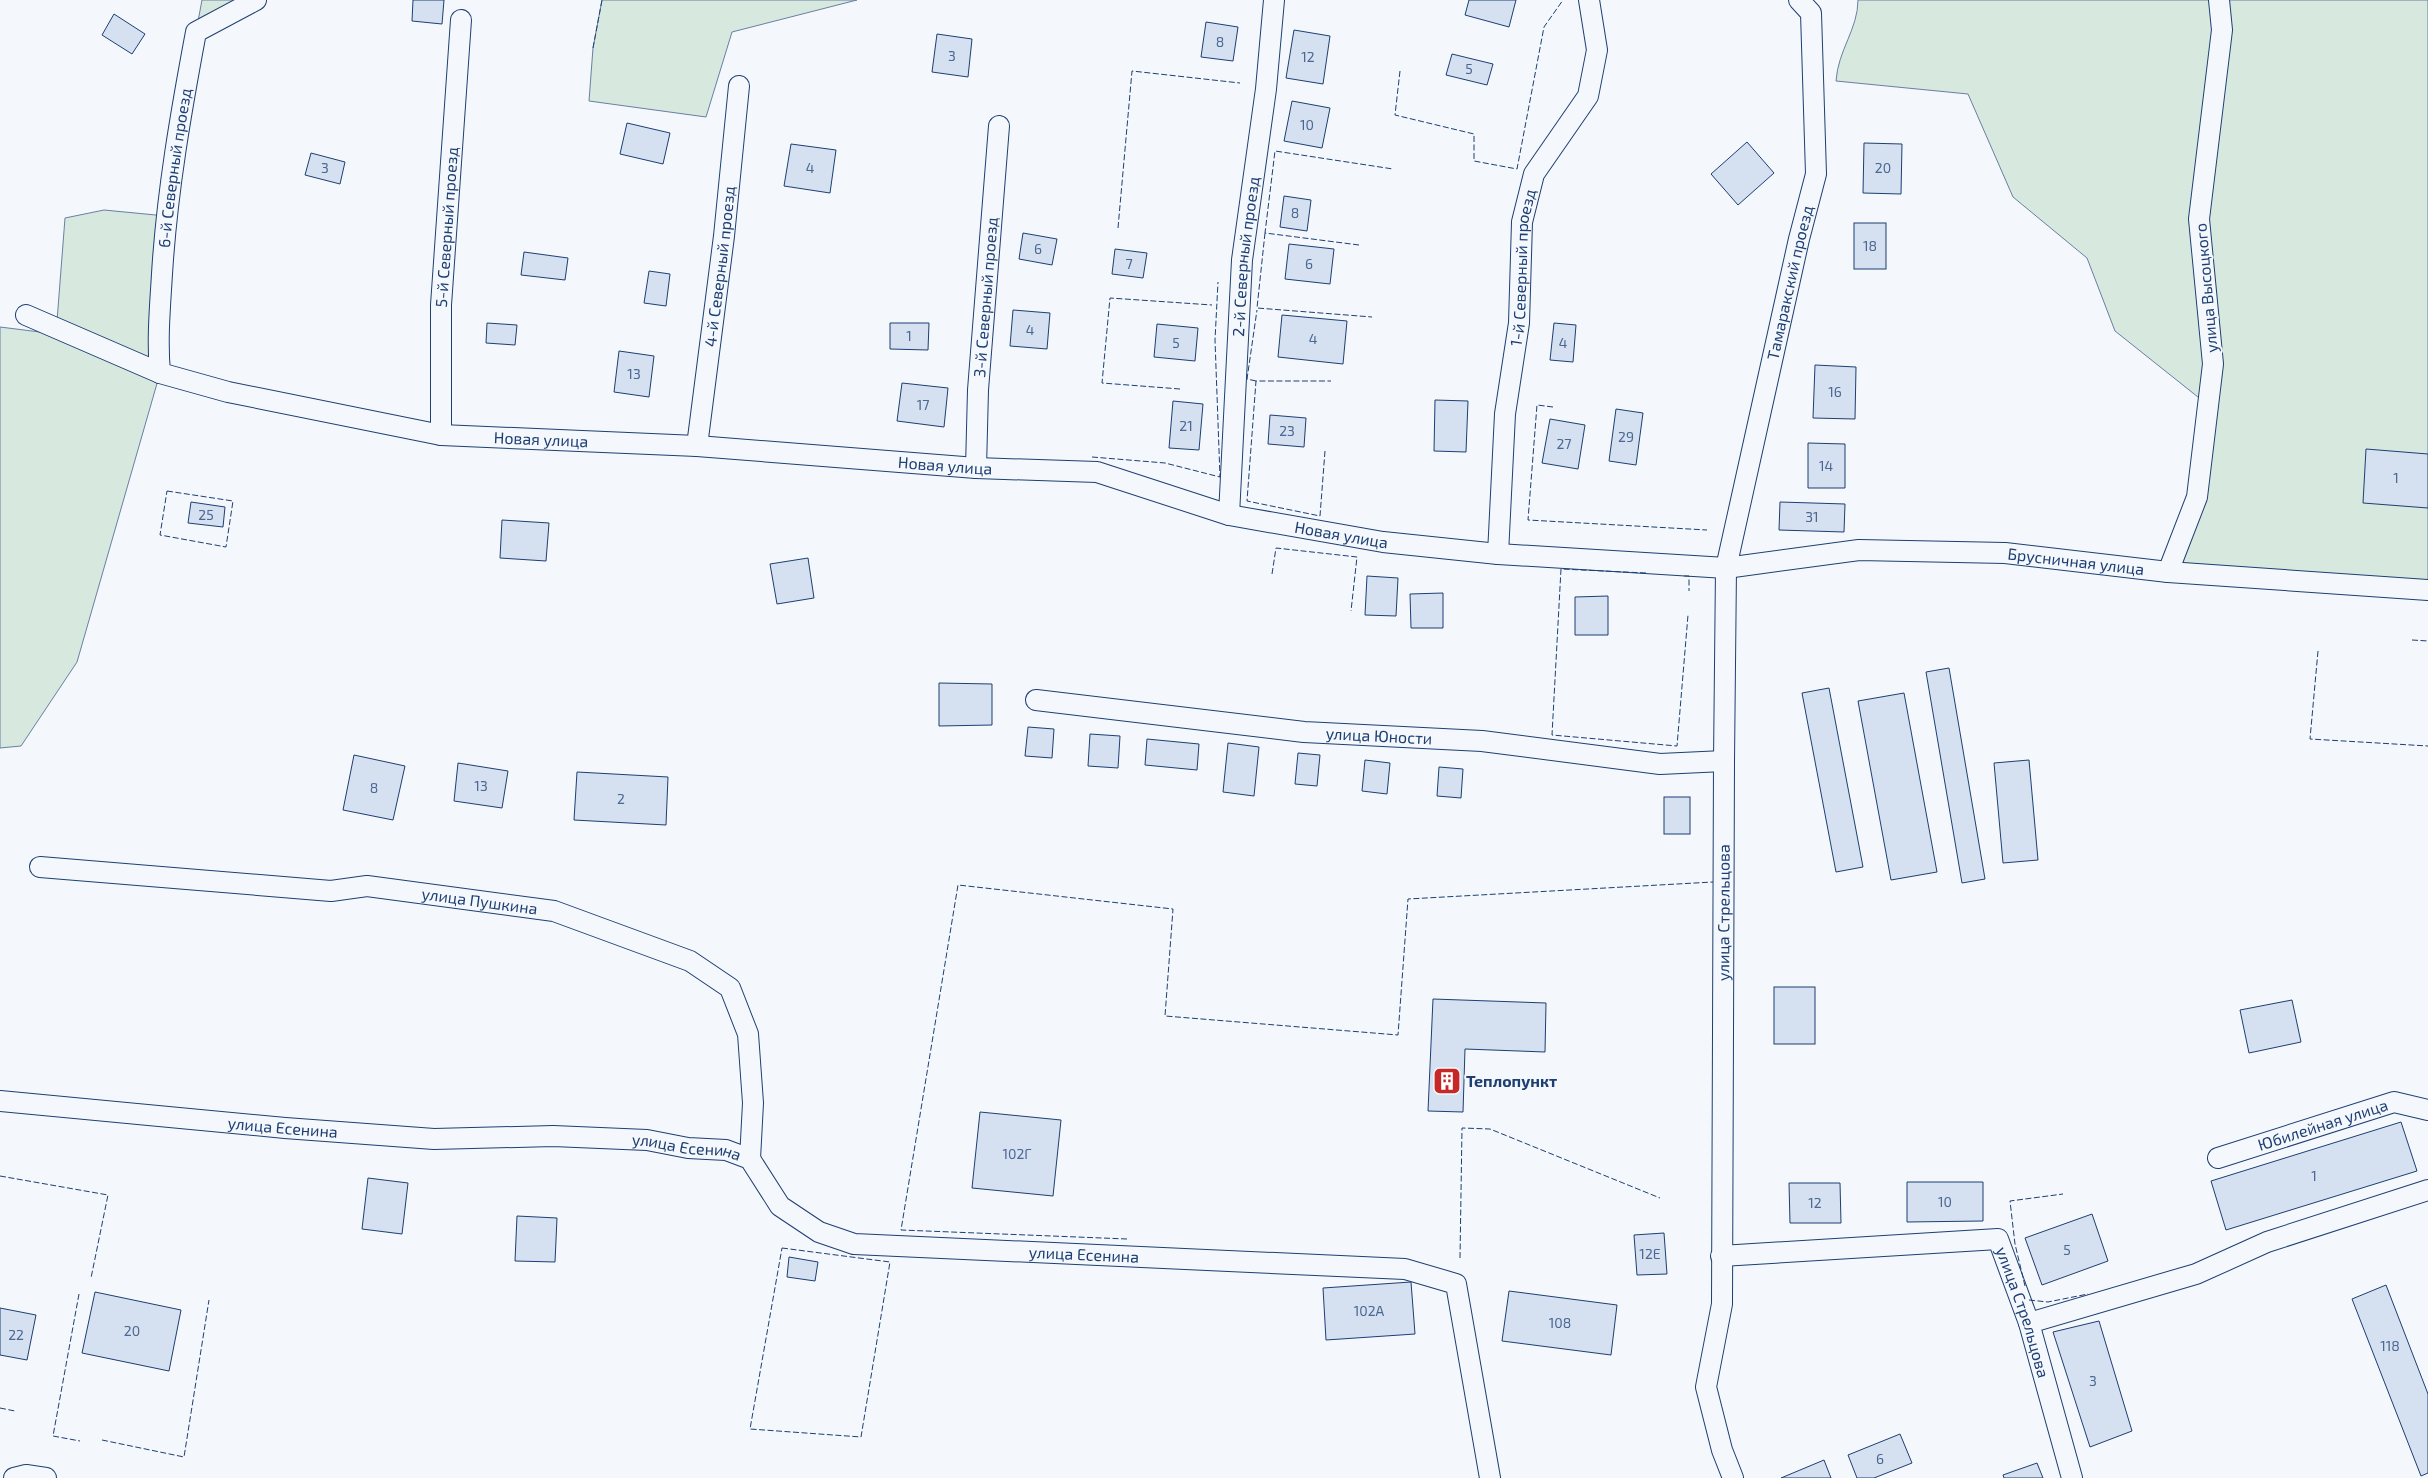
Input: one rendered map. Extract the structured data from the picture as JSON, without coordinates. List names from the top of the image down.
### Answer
{
  "streets": {
    "street": [
      "6-й Северный проезд",
      "5-й Северный проезд",
      "2-й Северный проезд",
      "4-й Северный проезд",
      "1-й Северный проезд",
      "Тамаракский проезд",
      "улица Высоцкого",
      "3-й Северный проезд",
      "Новая улица",
      "Брусничная улица",
      "улица Юности",
      "улица Пушкина",
      "улица Стрельцова",
      "Юбилейная улица",
      "улица Есенина"
    ]
  },
  "crossings": [
    ["6-й Северный проезд", "Новая улица"],
    ["5-й Северный проезд", "Новая улица"],
    ["2-й Северный проезд", "Новая улица"],
    ["4-й Северный проезд", "Новая улица"],
    ["1-й Северный проезд", "Новая улица"],
    ["Тамаракский проезд", "Новая улица"],
    ["Тамаракский проезд", "Брусничная улица"],
    ["Тамаракский проезд", "улица Стрельцова"],
    ["улица Высоцкого", "Брусничная улица"],
    ["3-й Северный проезд", "Новая улица"],
    ["Новая улица", "Брусничная улица"],
    ["Новая улица", "улица Стрельцова"],
    ["Брусничная улица", "улица Стрельцова"],
    ["улица Юности", "улица Стрельцова"],
    ["улица Пушкина", "улица Есенина"]
  ],
  "places": {
    "building": ["Теплопункт"]
  },
  "house_numbers": [
    "8",
    "3",
    "12",
    "5",
    "10",
    "3",
    "4",
    "20",
    "8",
    "18",
    "6",
    "7",
    "6",
    "4",
    "1",
    "4",
    "5",
    "4",
    "13",
    "16",
    "17",
    "21",
    "23",
    "29",
    "27",
    "14",
    "1",
    "25",
    "31",
    "13",
    "8",
    "2",
    "102Г",
    "1",
    "10",
    "12",
    "5",
    "12Е",
    "102А",
    "108",
    "20",
    "22",
    "118",
    "3",
    "6"
  ]
}
